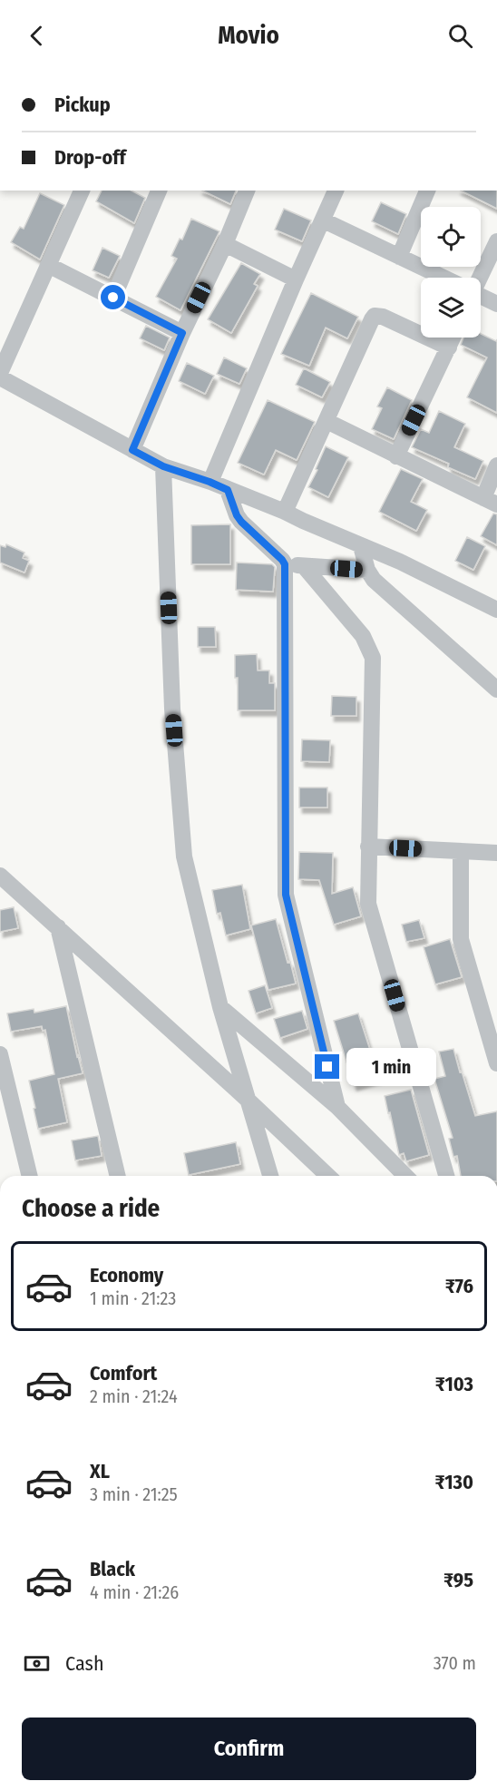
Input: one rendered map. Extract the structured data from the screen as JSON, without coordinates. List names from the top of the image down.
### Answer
{
  "page": {
    "header": "Movio",
    "banner": ["Pickup", "Drop-off"],
    "bubble": "1 min",
    "heading": "Choose a ride",
    "list": [
      {
        "name": "Economy",
        "note": "1 min · 21:23",
        "value": "₹76"
      },
      {
        "name": "Comfort",
        "note": "2 min · 21:24",
        "value": "₹103"
      },
      {
        "name": "XL",
        "note": "3 min · 21:25",
        "value": "₹130"
      },
      {
        "name": "Black",
        "note": "4 min · 21:26",
        "value": "₹95"
      }
    ],
    "pay": ["Cash", "370 m"],
    "buttons": "Confirm"
  }
}
